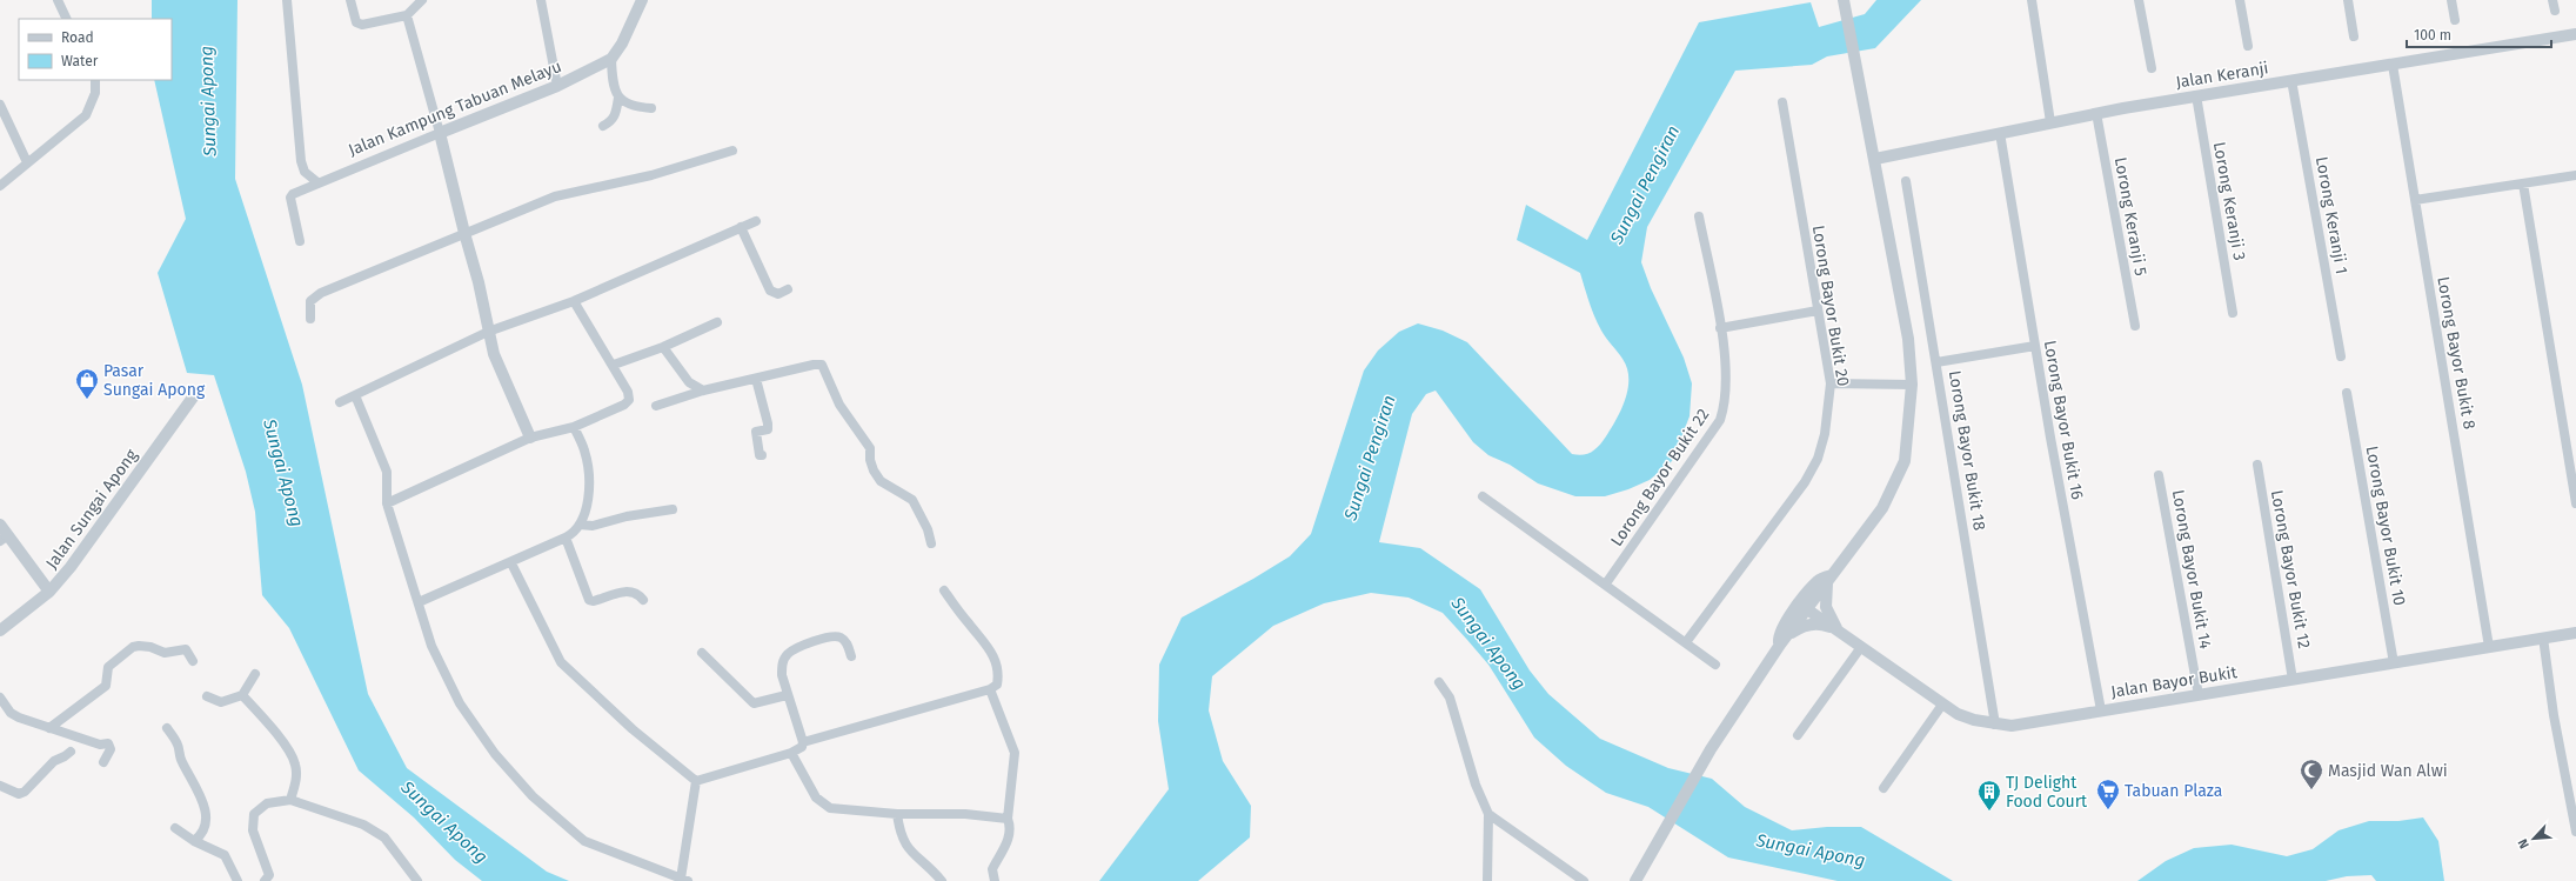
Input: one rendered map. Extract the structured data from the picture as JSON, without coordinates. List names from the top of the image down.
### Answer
{
  "streets": {
    "street": [
      "Jalan Keranji",
      "Jalan Kampung Tabuan Melayu",
      "Lorong Keranji 3",
      "Lorong Keranji 1",
      "Lorong Keranji 5",
      "Lorong Bayor Bukit 20",
      "Lorong Bayor Bukit 8",
      "Lorong Bayor Bukit 16",
      "Lorong Bayor Bukit 18",
      "Lorong Bayor Bukit 22",
      "Jalan Sungai Apong",
      "Lorong Bayor Bukit 10",
      "Lorong Bayor Bukit 14",
      "Lorong Bayor Bukit 12",
      "Jalan Bayor Bukit"
    ]
  },
  "crossings": [
    ["Jalan Keranji", "Lorong Keranji 3"],
    ["Jalan Keranji", "Lorong Keranji 1"],
    ["Jalan Keranji", "Lorong Keranji 5"],
    ["Jalan Keranji", "Lorong Bayor Bukit 8"],
    ["Jalan Keranji", "Lorong Bayor Bukit 16"],
    ["Lorong Bayor Bukit 8", "Jalan Bayor Bukit"],
    ["Lorong Bayor Bukit 16", "Jalan Bayor Bukit"],
    ["Lorong Bayor Bukit 18", "Jalan Bayor Bukit"],
    ["Lorong Bayor Bukit 10", "Jalan Bayor Bukit"],
    ["Lorong Bayor Bukit 14", "Jalan Bayor Bukit"],
    ["Lorong Bayor Bukit 12", "Jalan Bayor Bukit"]
  ],
  "water": ["Sungai Apong", "Sungai Pengiran"],
  "places": {
    "shop": ["Pasar Sungai Apong"],
    "mosque": ["Masjid Wan Alwi"],
    "supermarket": ["Tabuan Plaza"],
    "building": ["TJ Delight Food Court"]
  },
  "legend": ["Road", "Water"],
  "scale_bar": "100 m",
  "north": "bottom left"
}
